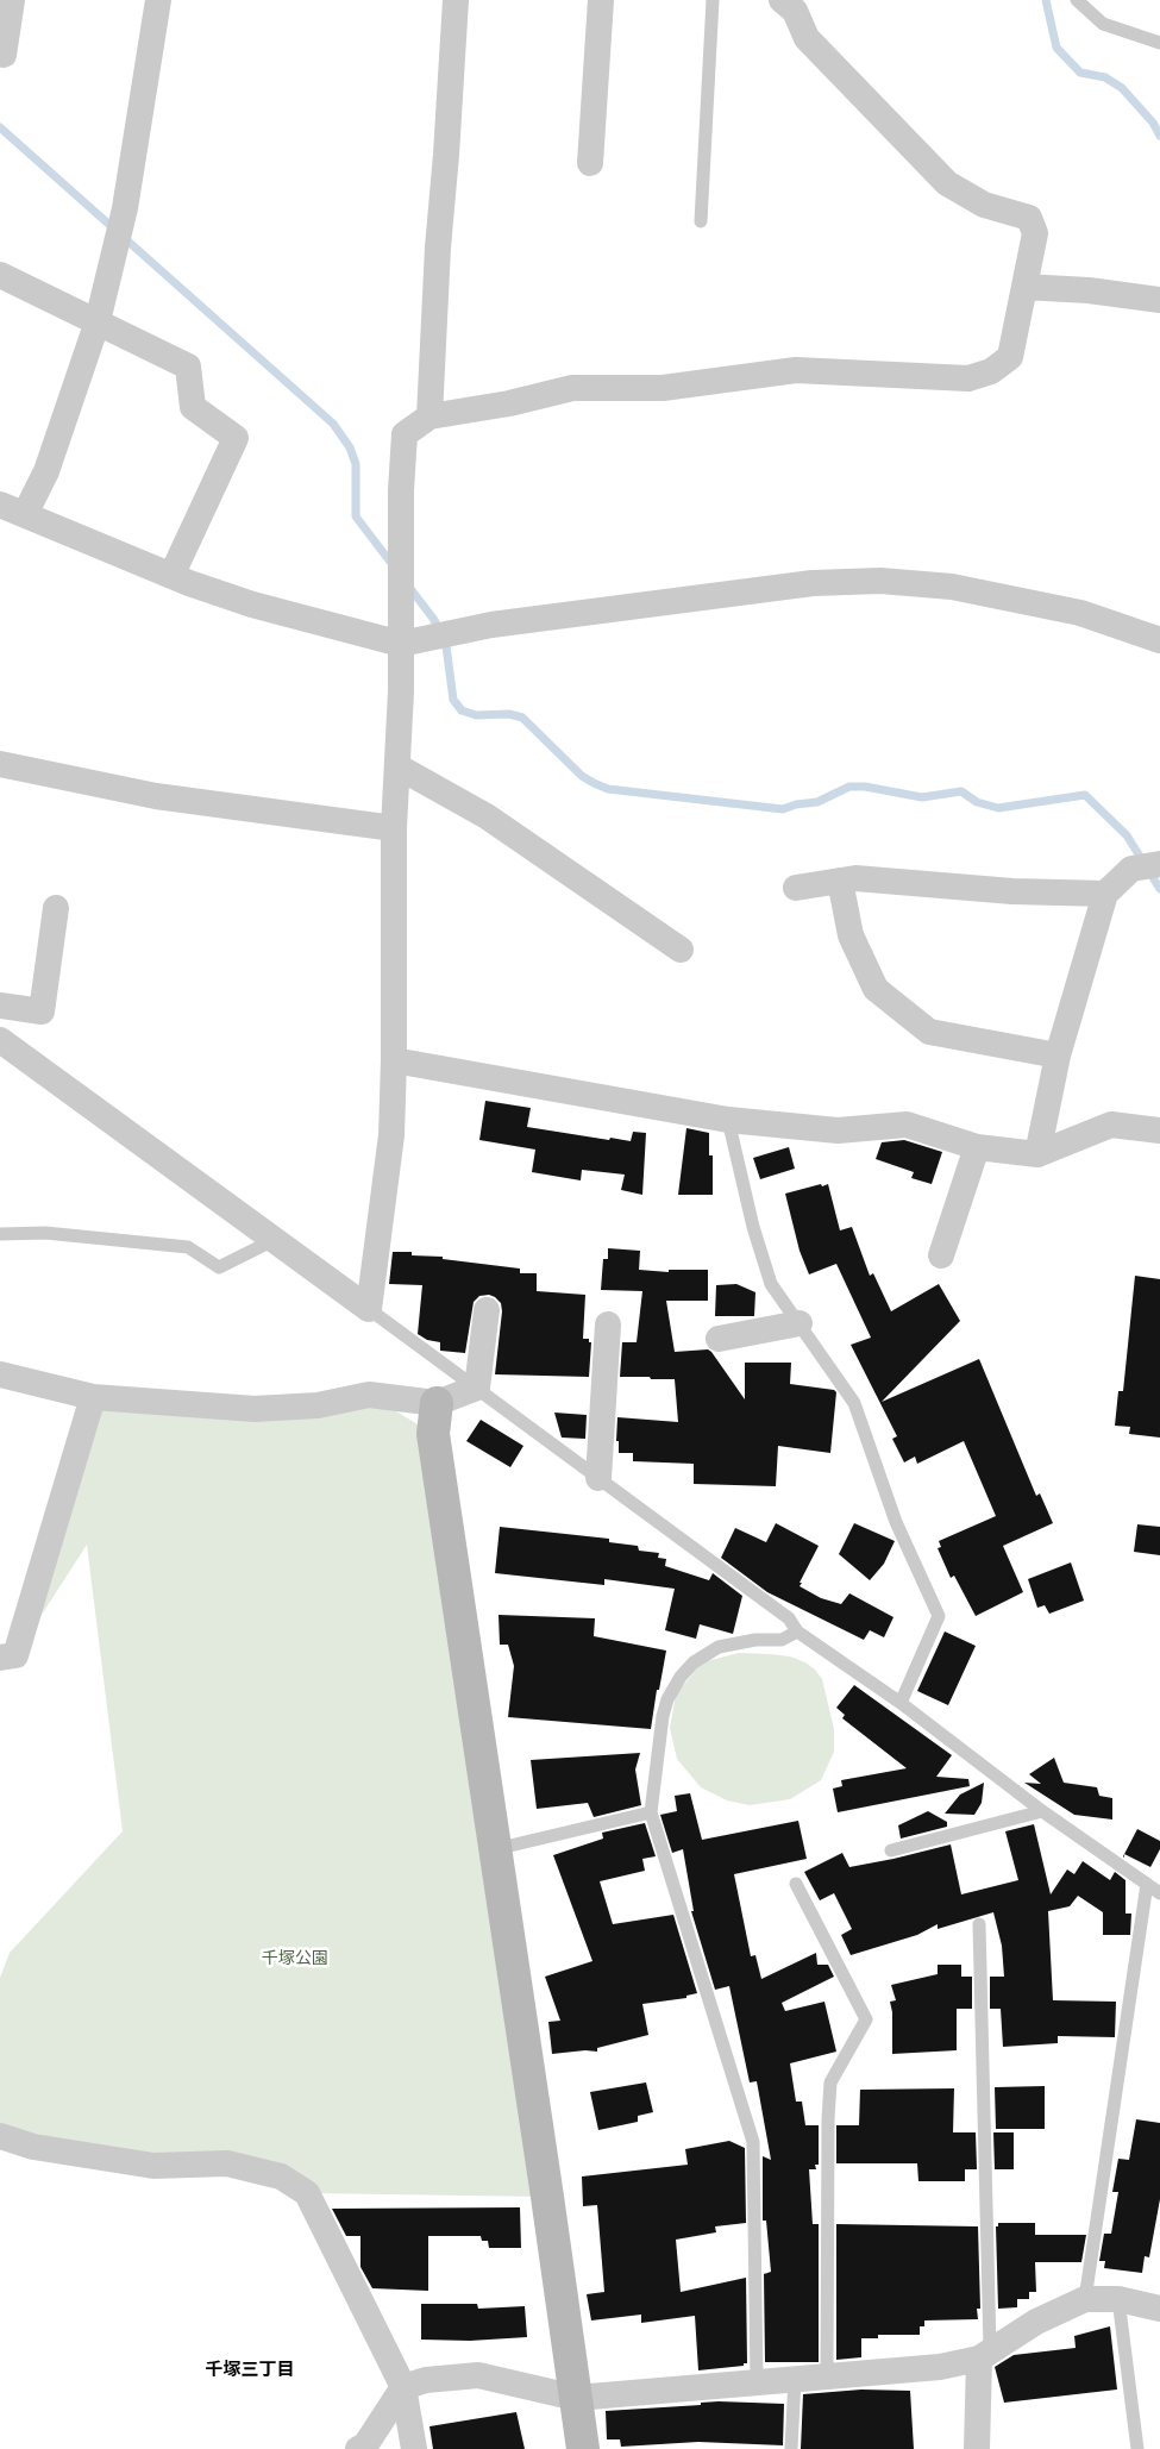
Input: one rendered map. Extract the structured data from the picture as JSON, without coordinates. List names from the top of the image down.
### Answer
{
  "districts": ["千塚三丁目"],
  "parks": ["千塚公園"]
}
